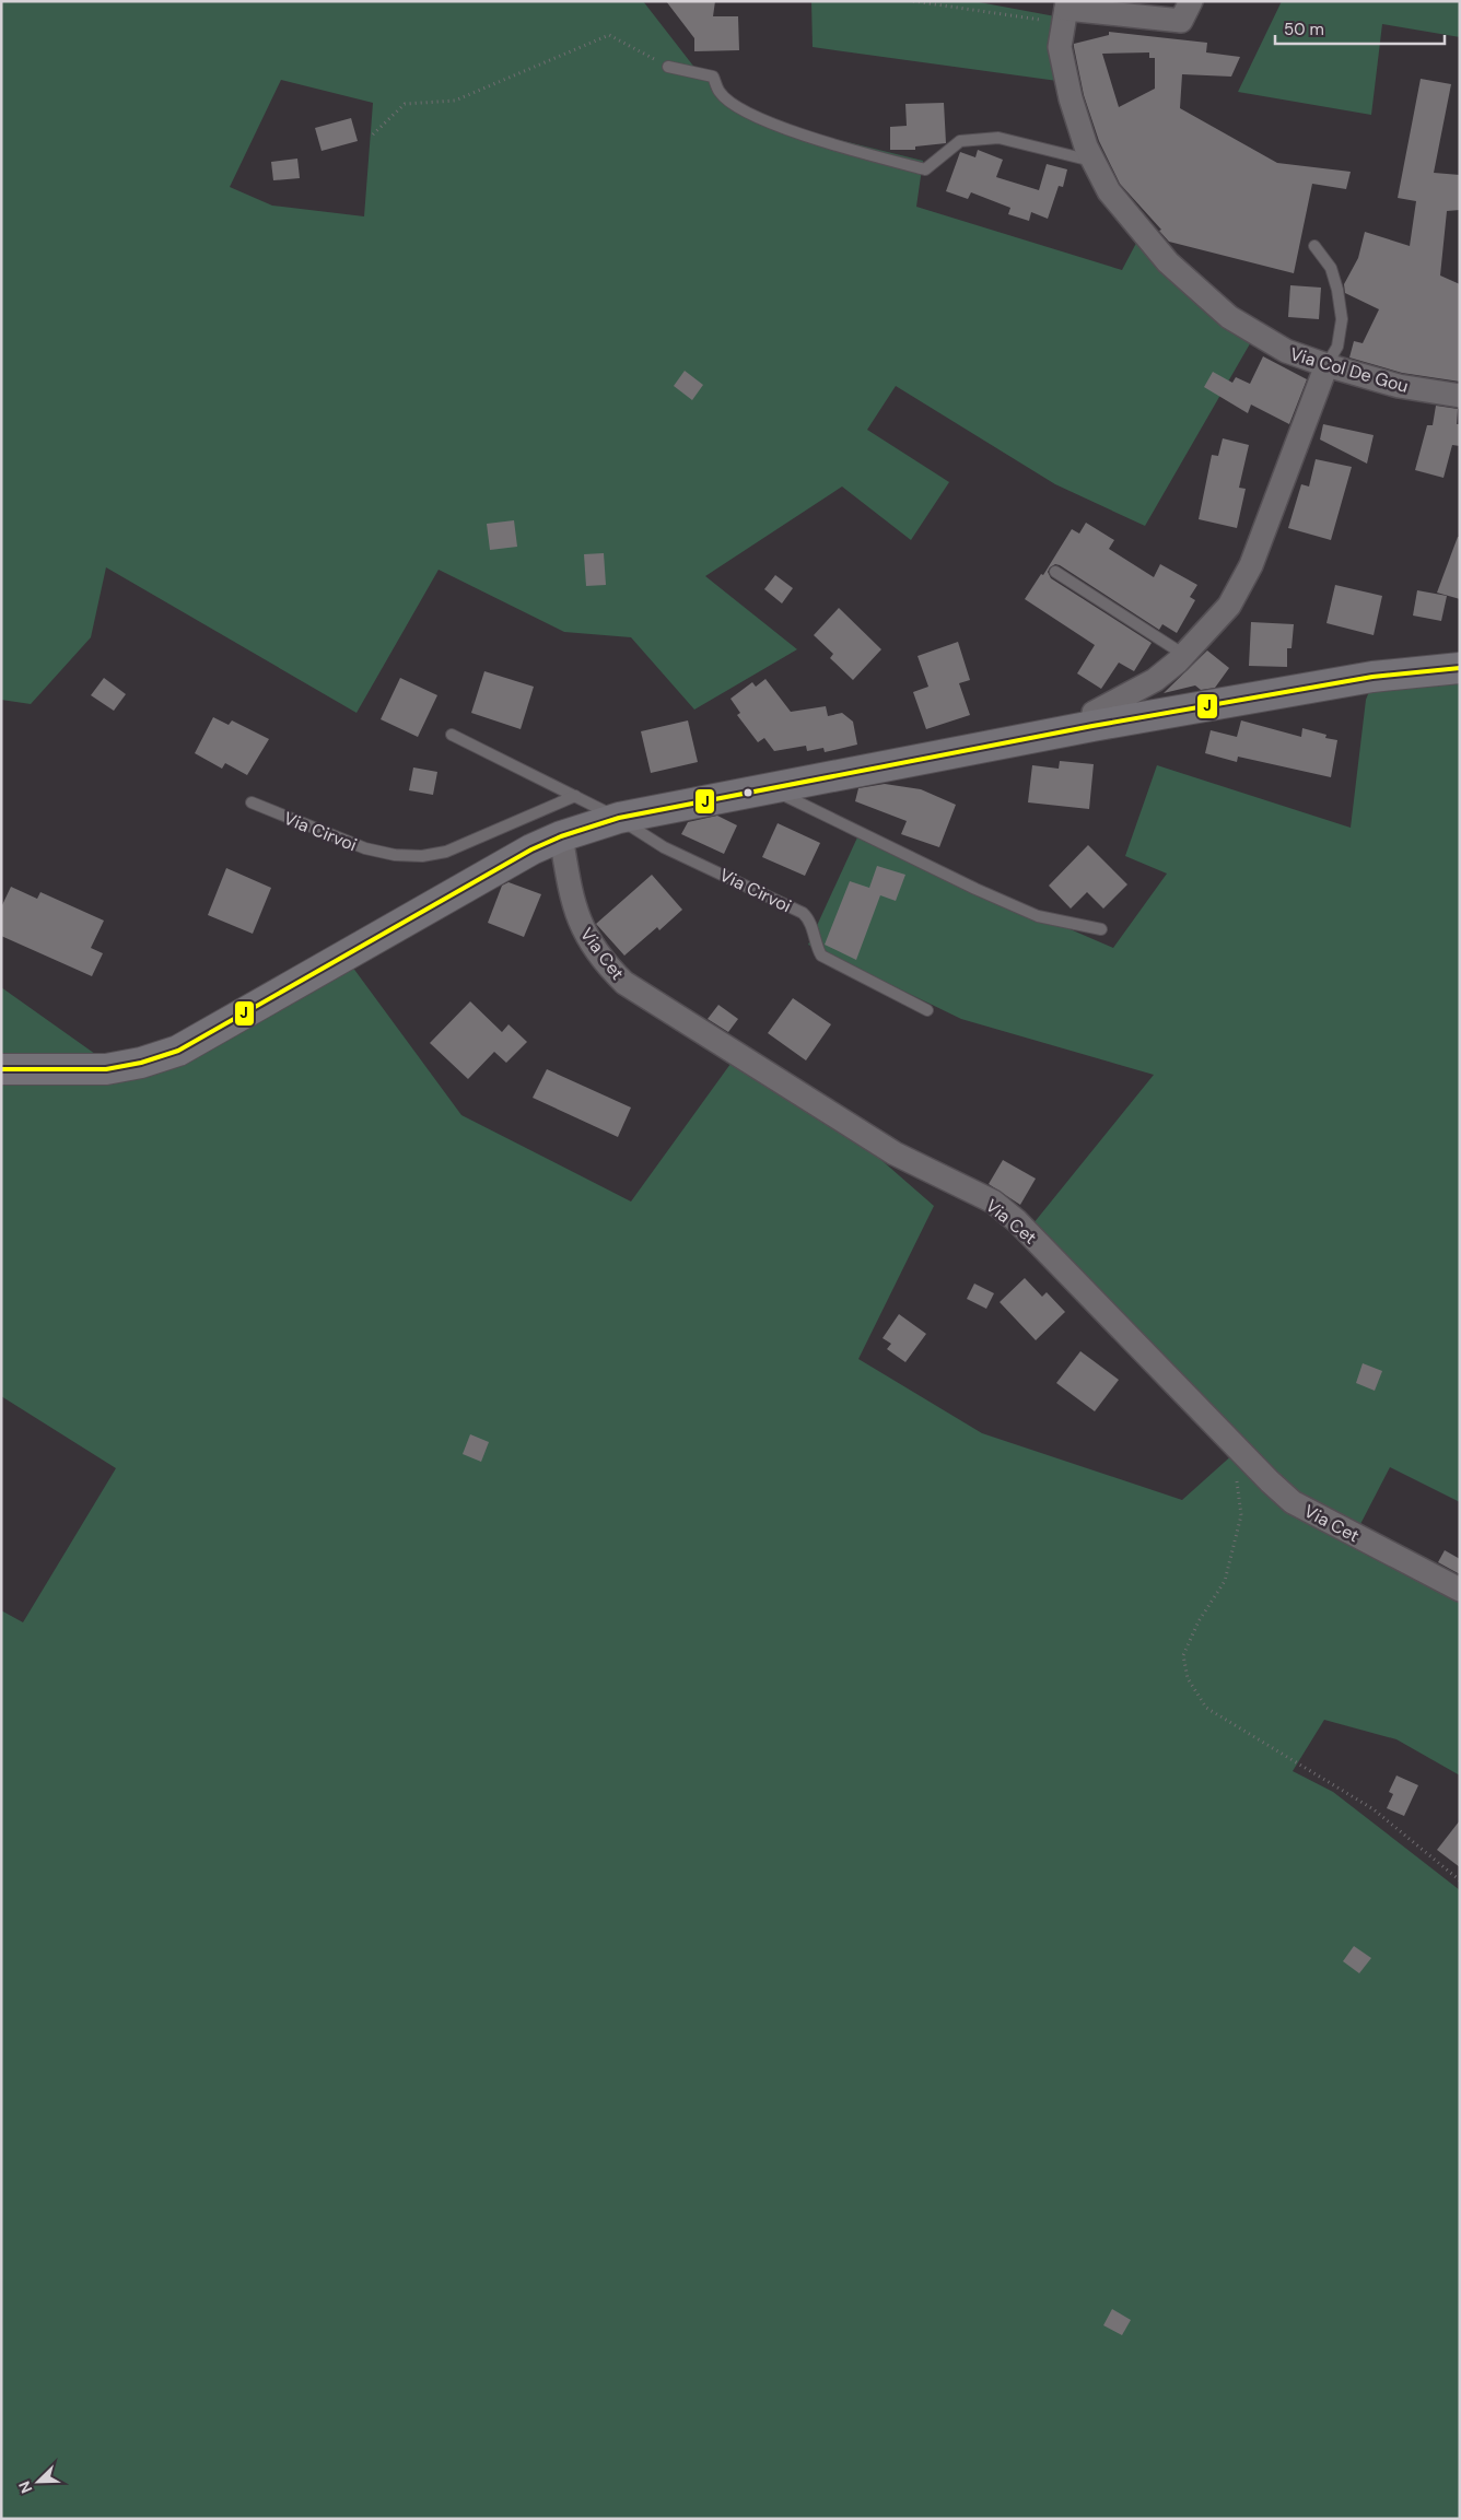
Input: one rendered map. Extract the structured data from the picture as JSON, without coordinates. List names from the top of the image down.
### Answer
{
  "streets": {
    "street": ["Via Col De Gou", "Via Cet"],
    "lane": ["Via Cirvoi"]
  },
  "lines": ["transit line J"],
  "scale_bar": "50 m",
  "north": "bottom left"
}
